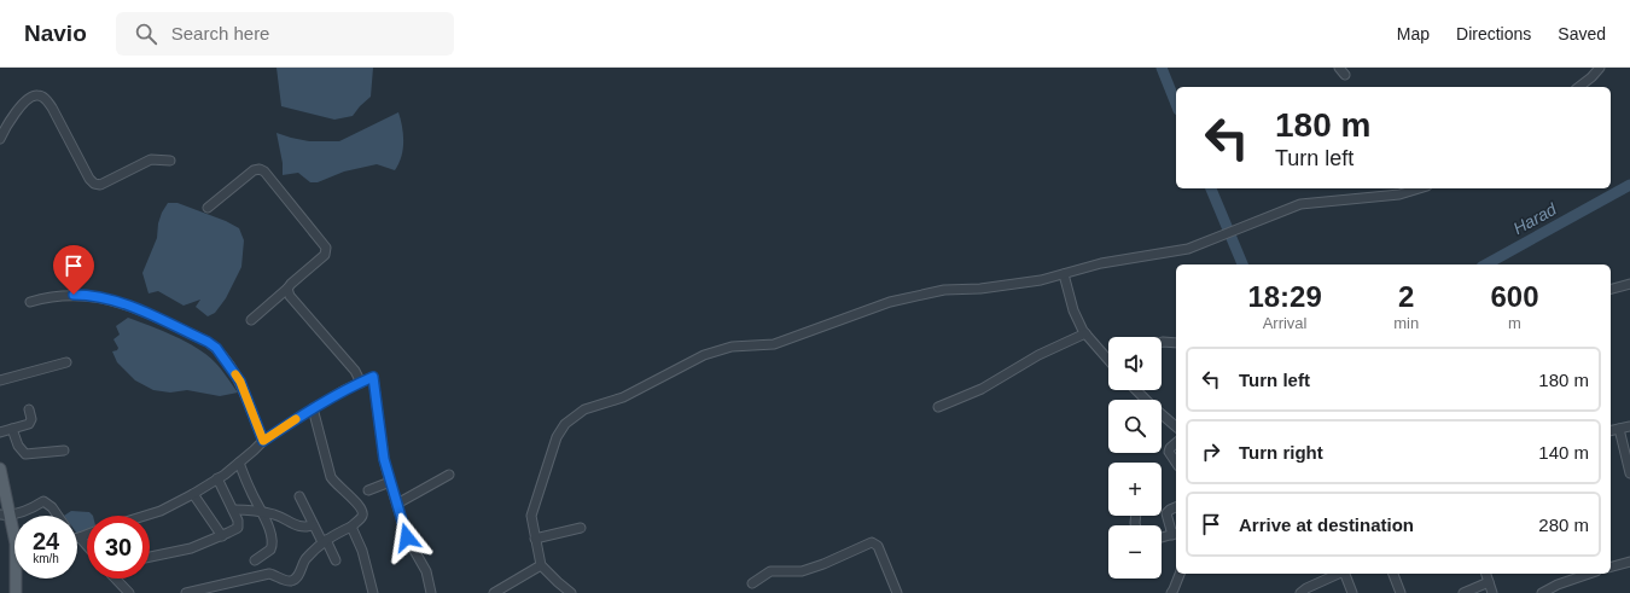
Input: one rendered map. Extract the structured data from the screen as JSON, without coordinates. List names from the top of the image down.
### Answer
{
  "water": ["Harad"],
  "page": {
    "header": "Navio",
    "search": "Search here",
    "nav": ["Map", "Directions", "Saved"],
    "turn": ["180 m", "Turn left"],
    "eta": [
      "18:29",
      "Arrival",
      "2",
      "min",
      "600",
      "m"
    ],
    "map_buttons": ["+", "−"],
    "list": [
      {
        "name": "Turn left",
        "value": "180 m"
      },
      {
        "name": "Turn right",
        "value": "140 m"
      },
      {
        "name": "Arrive at destination",
        "value": "280 m"
      }
    ],
    "speed": "24 km/h",
    "limit": "30"
  }
}
